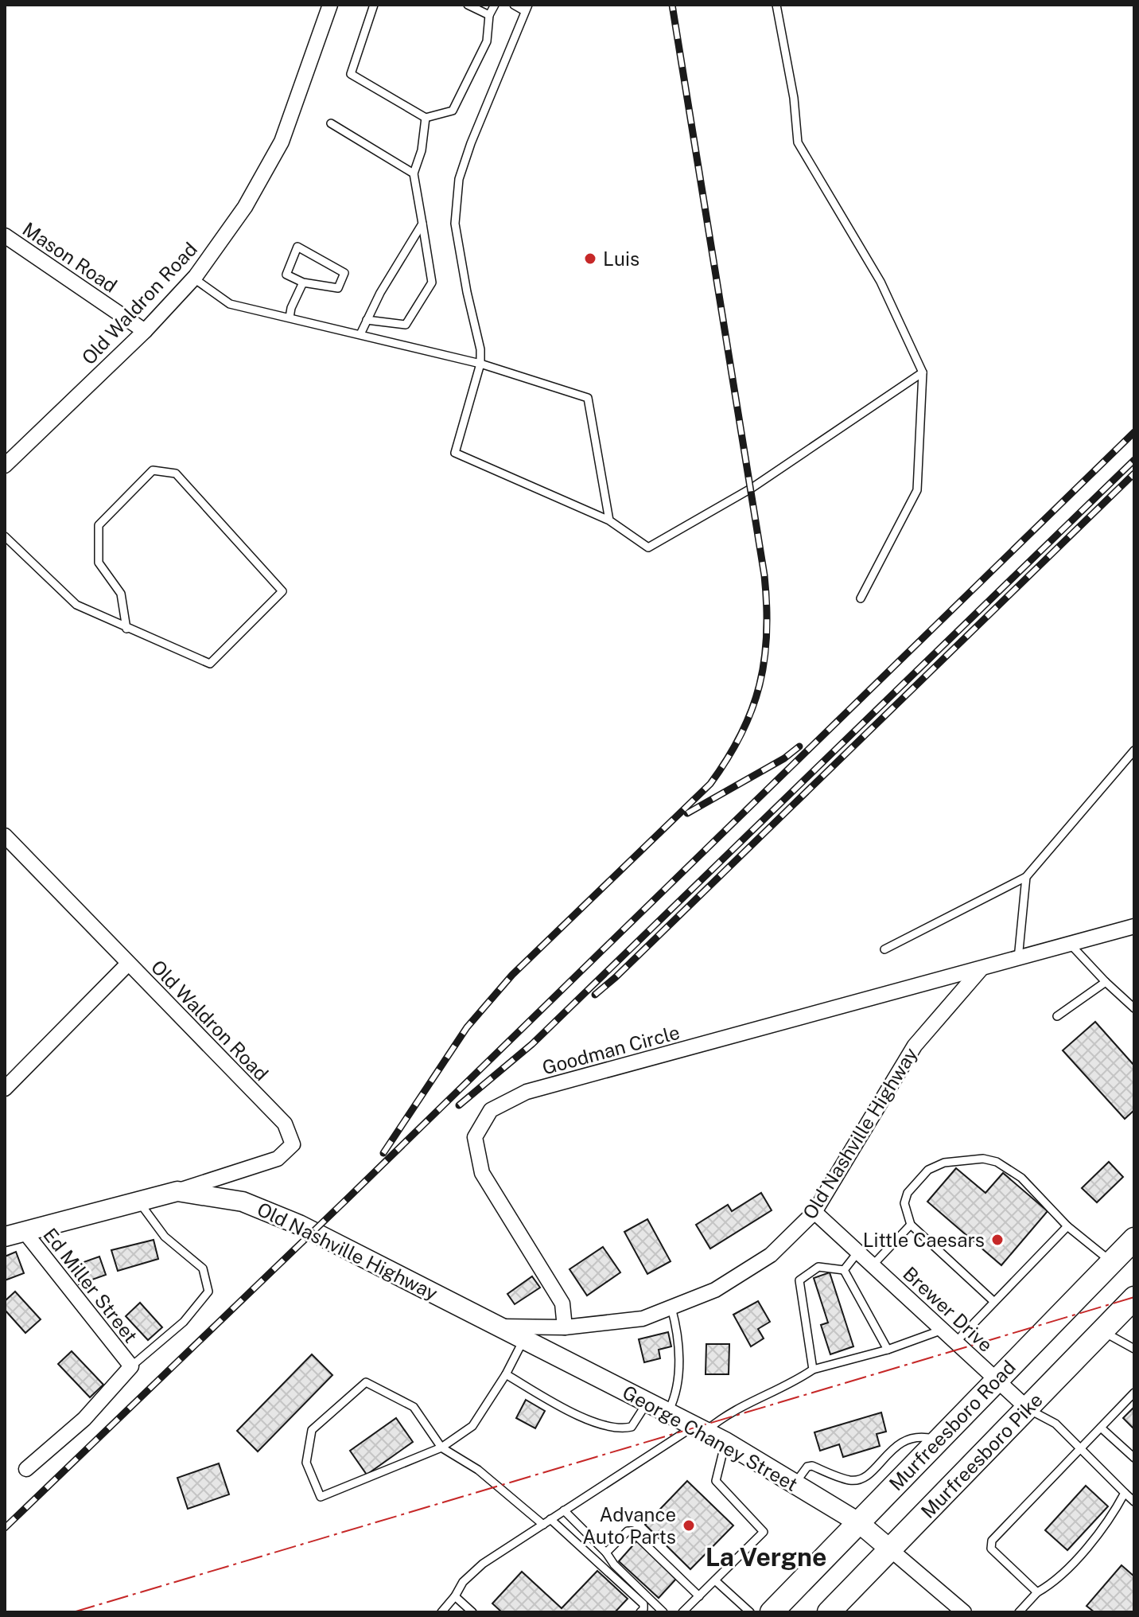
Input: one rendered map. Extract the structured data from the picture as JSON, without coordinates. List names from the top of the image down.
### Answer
{
  "streets": {
    "main road": [
      "Old Nashville Highway",
      "Murfreesboro Road",
      "George Chaney Street",
      "Murfreesboro Pike"
    ],
    "street": [
      "Mason Road",
      "Old Waldron Road",
      "Goodman Circle",
      "Ed Miller Street",
      "Brewer Drive"
    ]
  },
  "crossings": [
    ["Mason Road", "Old Waldron Road"],
    ["Old Waldron Road", "Old Nashville Highway"],
    ["Goodman Circle", "Old Nashville Highway"],
    ["Old Nashville Highway", "Ed Miller Street"],
    ["Old Nashville Highway", "Brewer Drive"],
    ["Old Nashville Highway", "George Chaney Street"],
    ["Brewer Drive", "Murfreesboro Road"],
    ["Brewer Drive", "Murfreesboro Pike"],
    ["Murfreesboro Road", "George Chaney Street"],
    ["George Chaney Street", "Murfreesboro Pike"]
  ],
  "districts": ["La Vergne"],
  "places": ["Luis", "Little Caesars", "Advance Auto Parts"]
}
